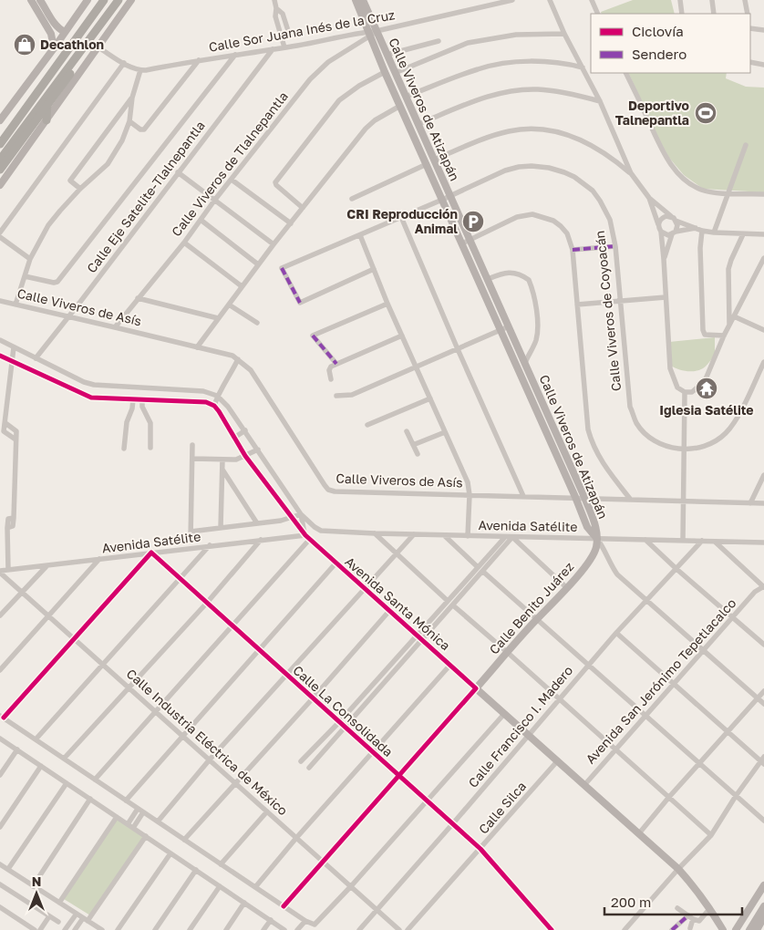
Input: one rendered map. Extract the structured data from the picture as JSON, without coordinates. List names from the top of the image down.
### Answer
{
  "streets": {
    "main road": ["Calle Viveros de Atizapán", "Avenida Santa Mónica", "Calle Benito Juárez"],
    "street": [
      "Calle Sor Juana Inés de la Cruz",
      "Calle Viveros de Tlalnepantla",
      "Calle Eje Satelite-Tlalnepantla",
      "Calle Viveros de Asís",
      "Calle Viveros de Coyoacán",
      "Avenida Satélite",
      "Avenida San Jerónimo Tepetlacalco",
      "Calle La Consolidada",
      "Calle Francisco I. Madero",
      "Calle Industria Eléctrica de México",
      "Calle Silca"
    ]
  },
  "crossings": [
    ["Calle Sor Juana Inés de la Cruz", "Calle Viveros de Atizapán"],
    ["Calle Sor Juana Inés de la Cruz", "Calle Viveros de Tlalnepantla"],
    ["Calle Sor Juana Inés de la Cruz", "Calle Eje Satelite-Tlalnepantla"],
    ["Calle Viveros de Atizapán", "Calle Viveros de Tlalnepantla"],
    ["Calle Viveros de Atizapán", "Calle Viveros de Asís"],
    ["Calle Viveros de Atizapán", "Calle Viveros de Coyoacán"],
    ["Calle Viveros de Atizapán", "Avenida Satélite"],
    ["Calle Viveros de Atizapán", "Calle Benito Juárez"],
    ["Calle Viveros de Tlalnepantla", "Calle Viveros de Asís"],
    ["Calle Eje Satelite-Tlalnepantla", "Calle Viveros de Asís"],
    ["Avenida Satélite", "Avenida Santa Mónica"],
    ["Avenida Satélite", "Calle Benito Juárez"],
    ["Avenida Satélite", "Calle La Consolidada"],
    ["Avenida Satélite", "Calle Francisco I. Madero"],
    ["Avenida Satélite", "Calle Industria Eléctrica de México"],
    ["Avenida Santa Mónica", "Calle Benito Juárez"],
    ["Avenida Santa Mónica", "Avenida San Jerónimo Tepetlacalco"],
    ["Avenida Santa Mónica", "Calle Francisco I. Madero"],
    ["Avenida Santa Mónica", "Calle Silca"],
    ["Calle La Consolidada", "Calle Francisco I. Madero"],
    ["Calle La Consolidada", "Calle Silca"],
    ["Calle Francisco I. Madero", "Calle Industria Eléctrica de México"]
  ],
  "places": {
    "shop": ["Decathlon"],
    "sports": ["Deportivo Talnepantla"],
    "parking": ["CRI Reproducción Animal"],
    "temple": ["Iglesia Satélite"]
  },
  "legend": ["Ciclovía", "Sendero"],
  "scale_bar": "200 m",
  "north": "top"
}
